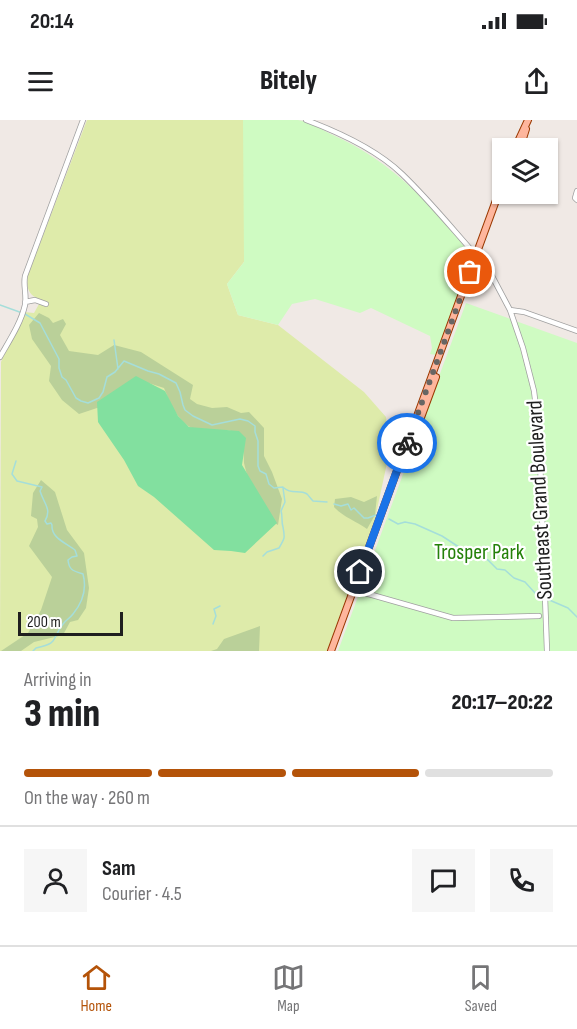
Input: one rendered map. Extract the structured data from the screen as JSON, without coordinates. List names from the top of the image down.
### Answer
{
  "streets": {
    "street": ["Southeast Grand Boulevard"]
  },
  "parks": ["Trosper Park"],
  "scale_bar": "200 m",
  "page": {
    "status": "20:14",
    "header": "Bitely",
    "scale": "200 m",
    "heading": ["3 min", "Arriving in", "20:17–20:22"],
    "panel": ["Sam", "Courier · 4.5"],
    "bar": "On the way · 260 m",
    "tabs": ["Home", "Map", "Saved"]
  }
}
